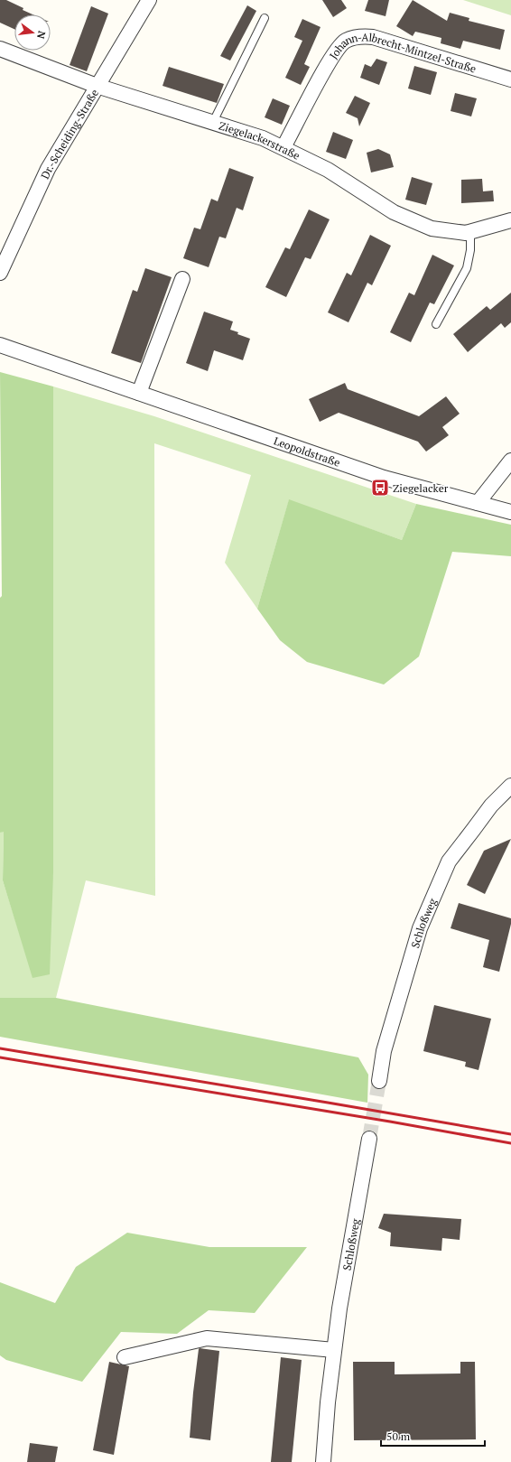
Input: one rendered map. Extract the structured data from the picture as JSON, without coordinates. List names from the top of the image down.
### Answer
{
  "streets": {
    "street": [
      "Johann-Albrecht-Mintzel-Straße",
      "Dr.-Scheiding-Straße",
      "Ziegelackerstraße",
      "Leopoldstraße",
      "Schloßweg"
    ]
  },
  "crossings": [
    ["Johann-Albrecht-Mintzel-Straße", "Ziegelackerstraße"],
    ["Dr.-Scheiding-Straße", "Ziegelackerstraße"]
  ],
  "places": {
    "bus stop": ["Ziegelacker"]
  },
  "scale_bar": "50 m",
  "north": "right"
}
